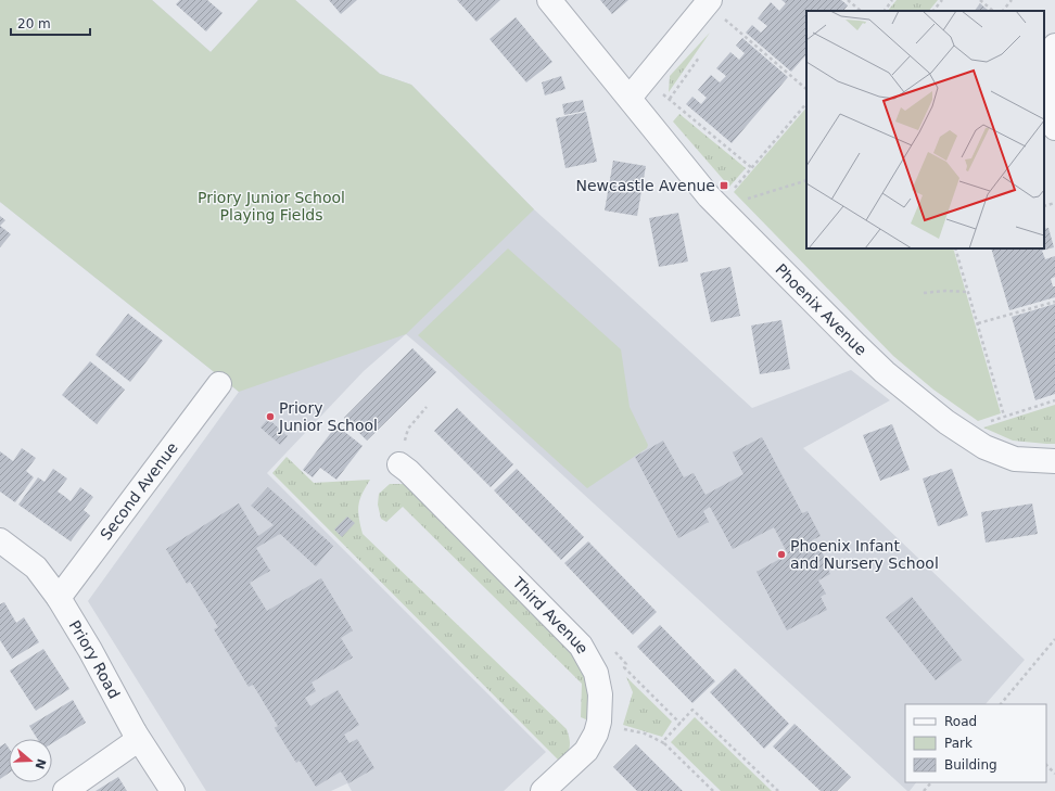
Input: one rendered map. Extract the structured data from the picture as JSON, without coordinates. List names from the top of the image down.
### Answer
{
  "streets": {
    "street": [
      "Phoenix Avenue",
      "Second Avenue",
      "Third Avenue",
      "Priory Road"
    ]
  },
  "crossings": [
    ["Second Avenue", "Priory Road"]
  ],
  "parks": ["Priory Junior School Playing Fields"],
  "places": {
    "transit": ["Newcastle Avenue"],
    "other": ["Priory Junior School", "Phoenix Infant and Nursery School"]
  },
  "legend": ["Road", "Park", "Building"],
  "scale_bar": "20 m",
  "north": "right"
}
